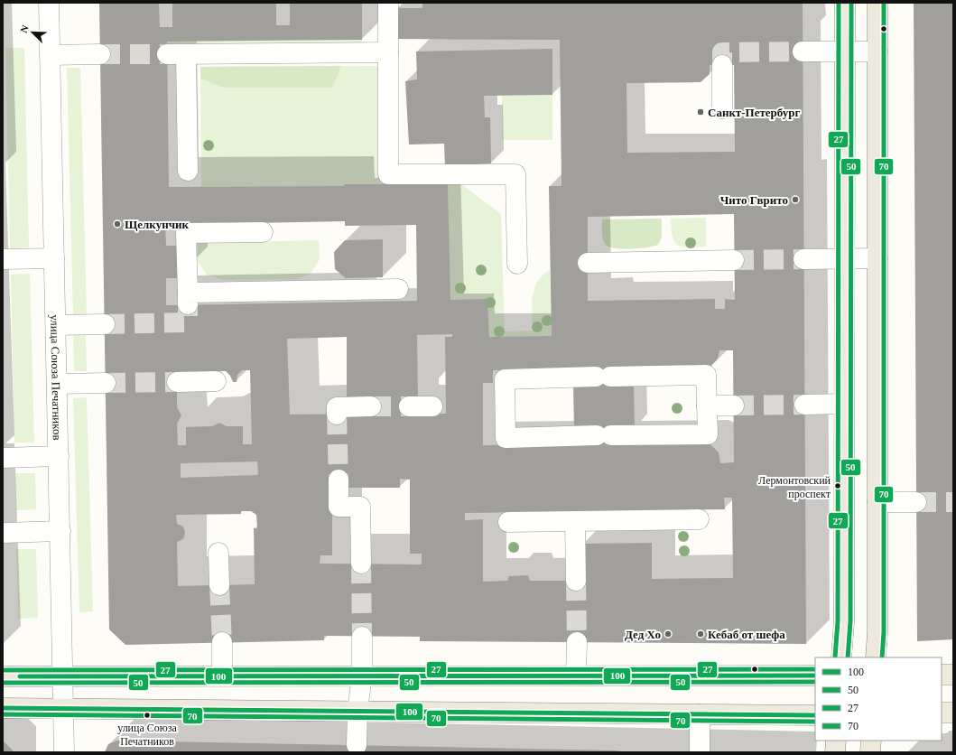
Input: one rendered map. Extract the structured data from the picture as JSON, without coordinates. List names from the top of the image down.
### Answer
{
  "streets": {
    "street": ["улица Союза Печатников"]
  },
  "places": [
    "Санкт-Петербург",
    "Чито Гврито",
    "Щелкунчик",
    "Лермонтовский проспект",
    "Дед Хо",
    "Кебаб от шефа",
    "улица Союза Печатников"
  ],
  "lines": [
    "transit line 50",
    "transit line 27",
    "transit line 70",
    "transit line 100"
  ],
  "legend": [
    "100",
    "50",
    "27",
    "70"
  ],
  "north": "top left"
}
